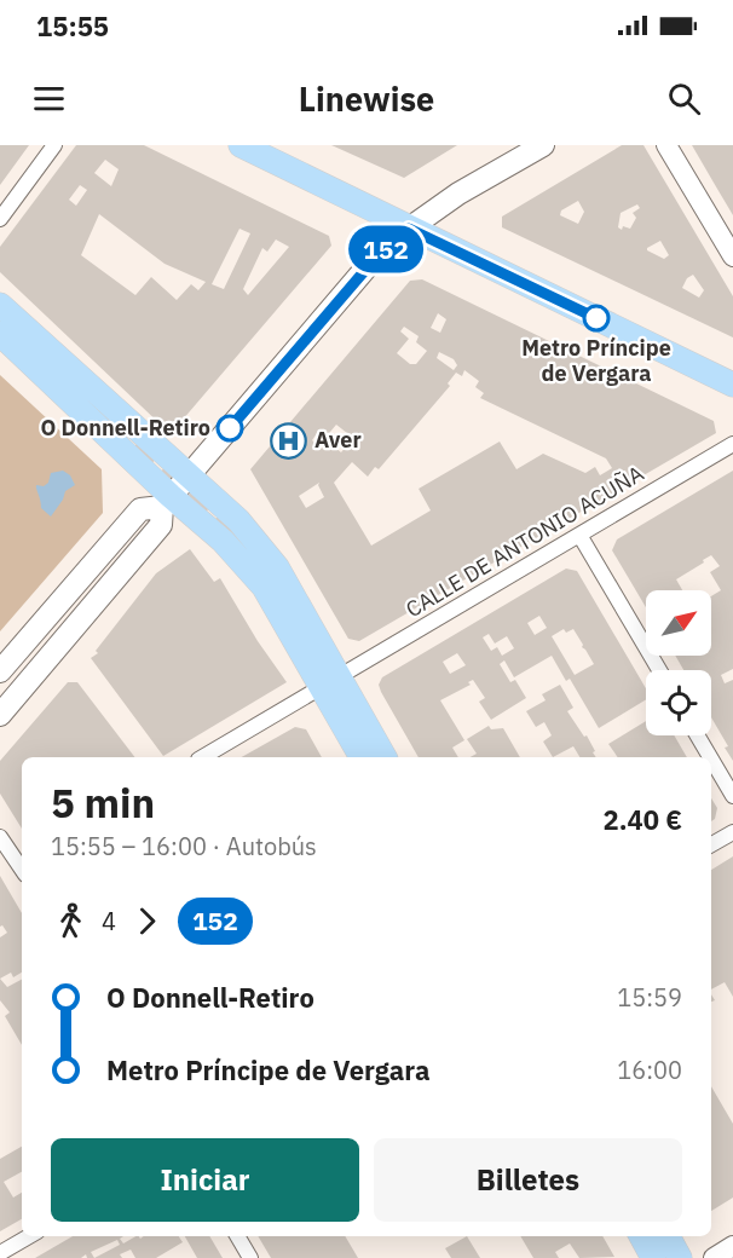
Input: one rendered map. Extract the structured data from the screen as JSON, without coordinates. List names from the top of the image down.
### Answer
{
  "streets": {
    "street": ["CALLE DE ANTONIO ACUÑA"]
  },
  "places": {
    "other": ["Metro Príncipe de Vergara", "O Donnell-Retiro"],
    "hospital": ["Aver"]
  },
  "lines": ["bus line 152"],
  "north": "top right",
  "page": {
    "status": "15:55",
    "header": "Linewise",
    "on_map": "152",
    "heading": ["5 min", "15:55 – 16:00 · Autobús", "2.40 €"],
    "legs": ["4", "152"],
    "list": [
      {
        "name": "O Donnell-Retiro",
        "value": "15:59"
      },
      {
        "name": "Metro Príncipe de Vergara",
        "value": "16:00"
      }
    ],
    "buttons": ["Iniciar", "Billetes"]
  }
}
